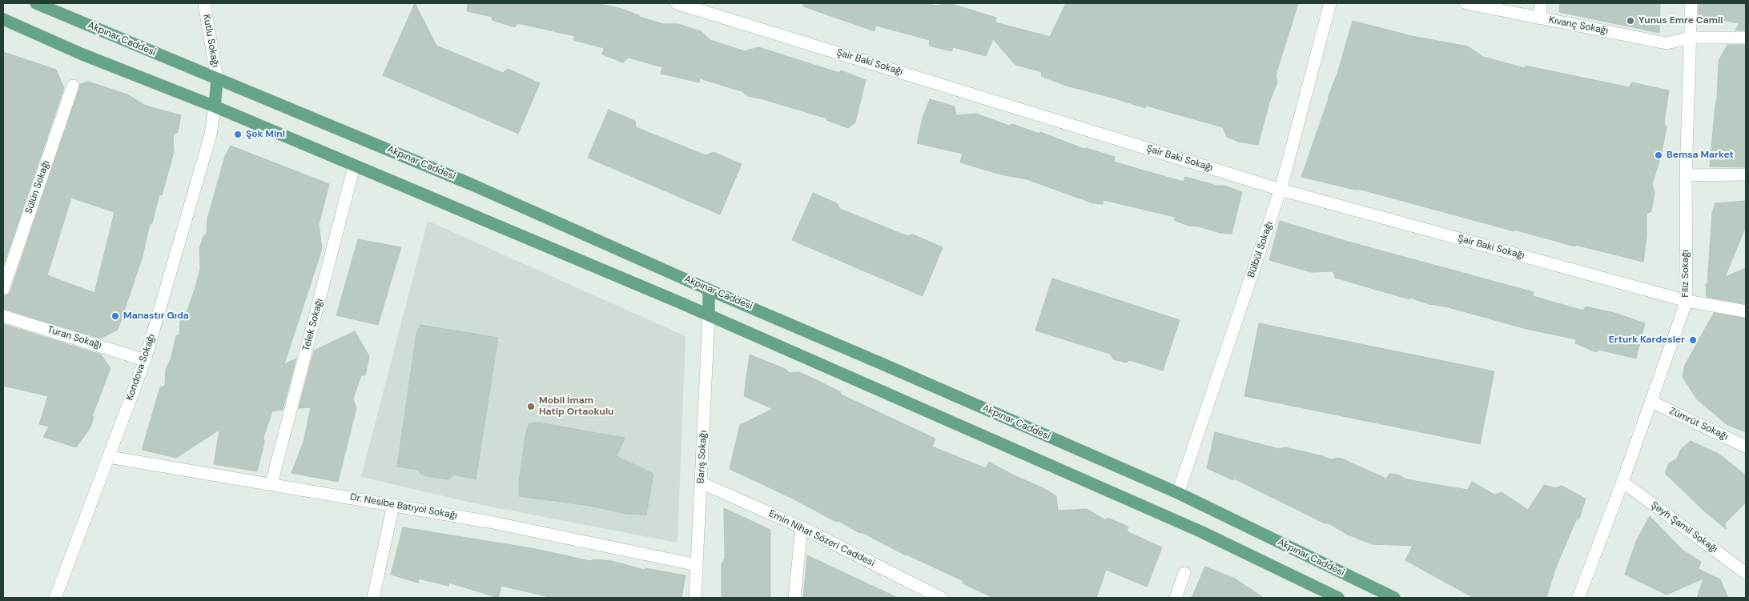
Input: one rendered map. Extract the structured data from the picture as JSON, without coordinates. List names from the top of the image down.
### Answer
{
  "streets": {
    "main road": ["Akpınar Caddesi"],
    "street": [
      "Kıvanç Sokağı",
      "Kutlu Sokağı",
      "Şair Baki Sokağı",
      "Sülün Sokağı",
      "Bülbül Sokağı",
      "Filiz Sokağı",
      "Telek Sokağı",
      "Turan Sokağı",
      "Kondova Sokağı",
      "Zümrüt Sokağı",
      "Barış Sokağı",
      "Dr. Nesibe Batıyol Sokağı",
      "Şeyh Şamil Sokağı",
      "Emin Nihat Sözeri Caddesi"
    ]
  },
  "crossings": [
    ["Kıvanç Sokağı", "Filiz Sokağı"],
    ["Akpınar Caddesi", "Kutlu Sokağı"],
    ["Akpınar Caddesi", "Bülbül Sokağı"],
    ["Şair Baki Sokağı", "Bülbül Sokağı"],
    ["Şair Baki Sokağı", "Filiz Sokağı"],
    ["Filiz Sokağı", "Zümrüt Sokağı"],
    ["Filiz Sokağı", "Şeyh Şamil Sokağı"],
    ["Telek Sokağı", "Dr. Nesibe Batıyol Sokağı"],
    ["Turan Sokağı", "Kondova Sokağı"],
    ["Kondova Sokağı", "Dr. Nesibe Batıyol Sokağı"],
    ["Barış Sokağı", "Dr. Nesibe Batıyol Sokağı"],
    ["Barış Sokağı", "Emin Nihat Sözeri Caddesi"]
  ],
  "places": [
    "Yunus Emre Camii",
    "Şok Mini",
    "Bemsa Market",
    "Manastır Gıda",
    "Erturk Kardesler",
    "Mobil İmam Hatip Ortaokulu"
  ]
}
